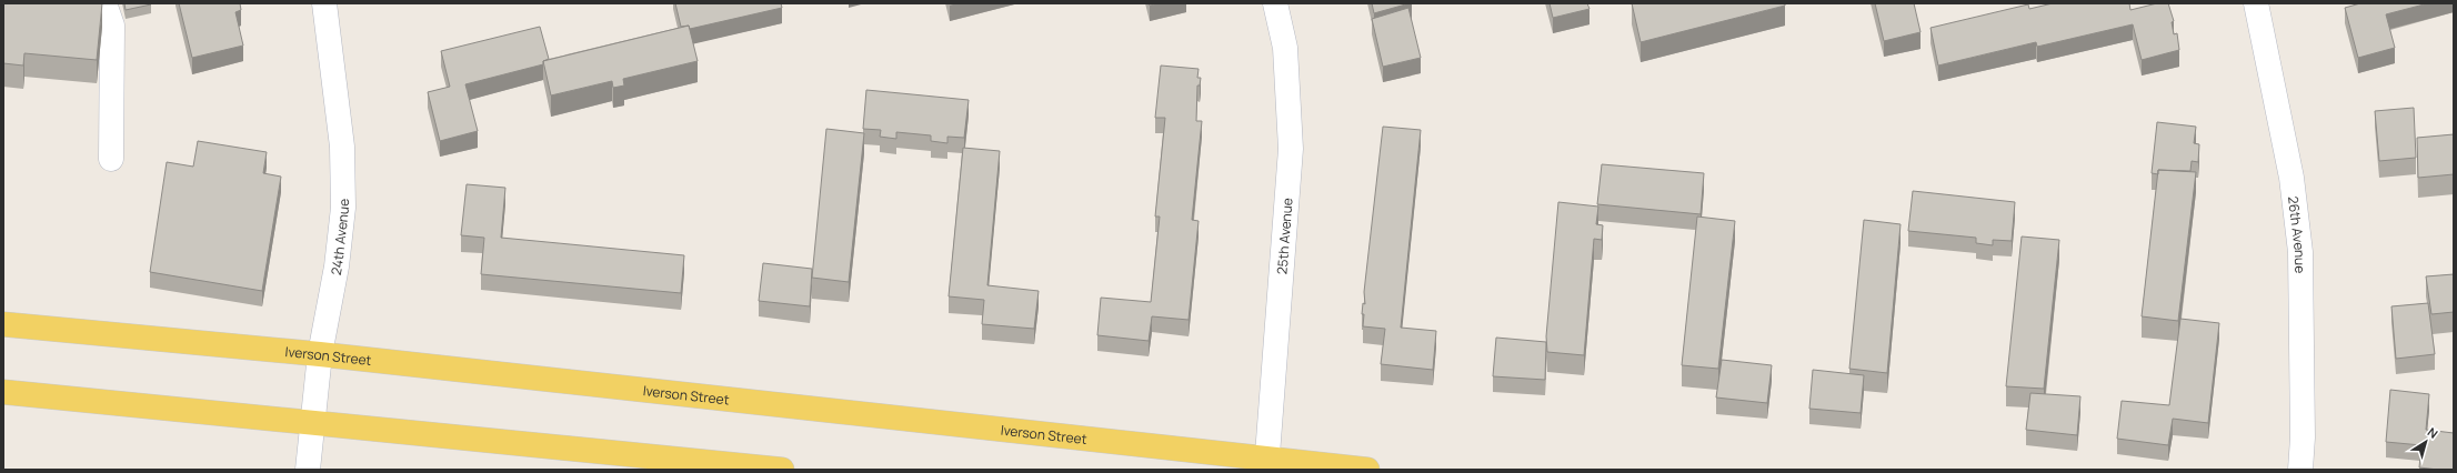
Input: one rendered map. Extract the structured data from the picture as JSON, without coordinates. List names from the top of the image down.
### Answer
{
  "streets": {
    "main road": ["Iverson Street"],
    "street": ["26th Avenue", "24th Avenue", "25th Avenue"]
  },
  "crossings": [
    ["24th Avenue", "Iverson Street"],
    ["25th Avenue", "Iverson Street"]
  ],
  "north": "top right"
}
